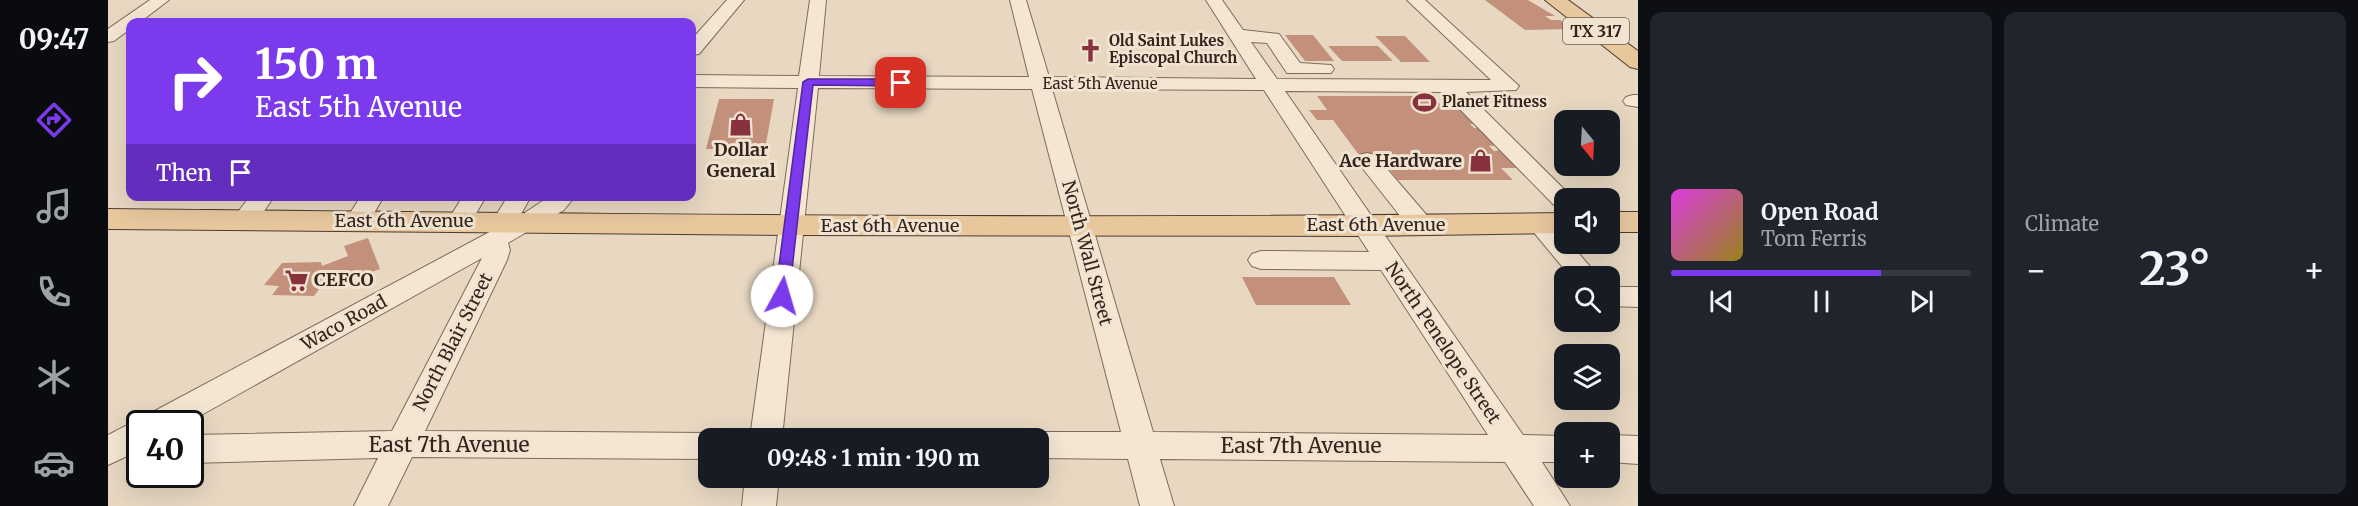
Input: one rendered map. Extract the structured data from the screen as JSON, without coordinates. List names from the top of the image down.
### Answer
{
  "streets": {
    "main road": ["TX 317", "East 6th Avenue"],
    "street": [
      "East 5th Avenue",
      "North Wall Street",
      "Waco Road",
      "North Blair Street",
      "North Penelope Street",
      "East 7th Avenue"
    ]
  },
  "crossings": [
    ["East 5th Avenue", "North Wall Street"],
    ["East 5th Avenue", "North Penelope Street"],
    ["East 6th Avenue", "North Wall Street"],
    ["East 6th Avenue", "Waco Road"],
    ["East 6th Avenue", "North Blair Street"],
    ["East 6th Avenue", "North Penelope Street"],
    ["North Wall Street", "East 7th Avenue"],
    ["Waco Road", "North Blair Street"],
    ["North Blair Street", "East 7th Avenue"],
    ["North Penelope Street", "East 7th Avenue"]
  ],
  "places": {
    "church": ["Old Saint Lukes Episcopal Church"],
    "sports": ["Planet Fitness"],
    "shop": ["Dollar General", "Ace Hardware"],
    "supermarket": ["CEFCO"]
  },
  "north": "bottom",
  "page": {
    "tabs": "09:47",
    "tile": "Climate",
    "turn": ["150 m", "East 5th Avenue"],
    "map_buttons": "+",
    "then": "Then",
    "song": ["Open Road", "Tom Ferris"],
    "heat": ["−", "23°", "+"],
    "limit": "40",
    "trip": "09:48 · 1 min · 190 m"
  }
}
